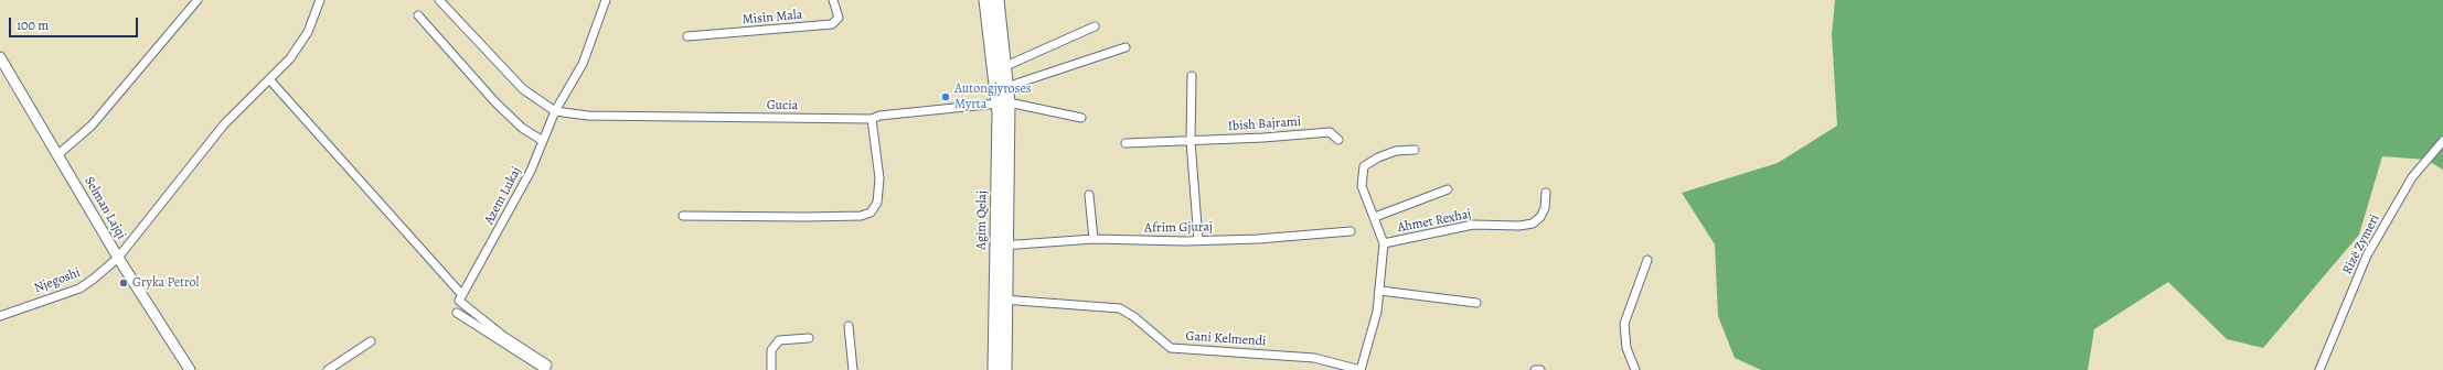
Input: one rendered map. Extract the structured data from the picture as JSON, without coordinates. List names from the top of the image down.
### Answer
{
  "streets": {
    "main road": ["Agim Qelaj"],
    "street": [
      "Misin Mala",
      "Gucia",
      "Ibish Bajrami",
      "Azem Lukaj",
      "Selman Lajqi",
      "Ahmet Rexhaj",
      "Afrim Gjuraj",
      "Rizë Zymeri",
      "Njegoshi",
      "Gani Kelmendi"
    ]
  },
  "crossings": [
    ["Gucia", "Azem Lukaj"],
    ["Gucia", "Agim Qelaj"],
    ["Selman Lajqi", "Njegoshi"],
    ["Agim Qelaj", "Afrim Gjuraj"],
    ["Agim Qelaj", "Gani Kelmendi"],
    ["Ahmet Rexhaj", "Gani Kelmendi"]
  ],
  "places": ["Autongjyroses Myrta", "Gryka Petrol"],
  "scale_bar": "100 m"
}
